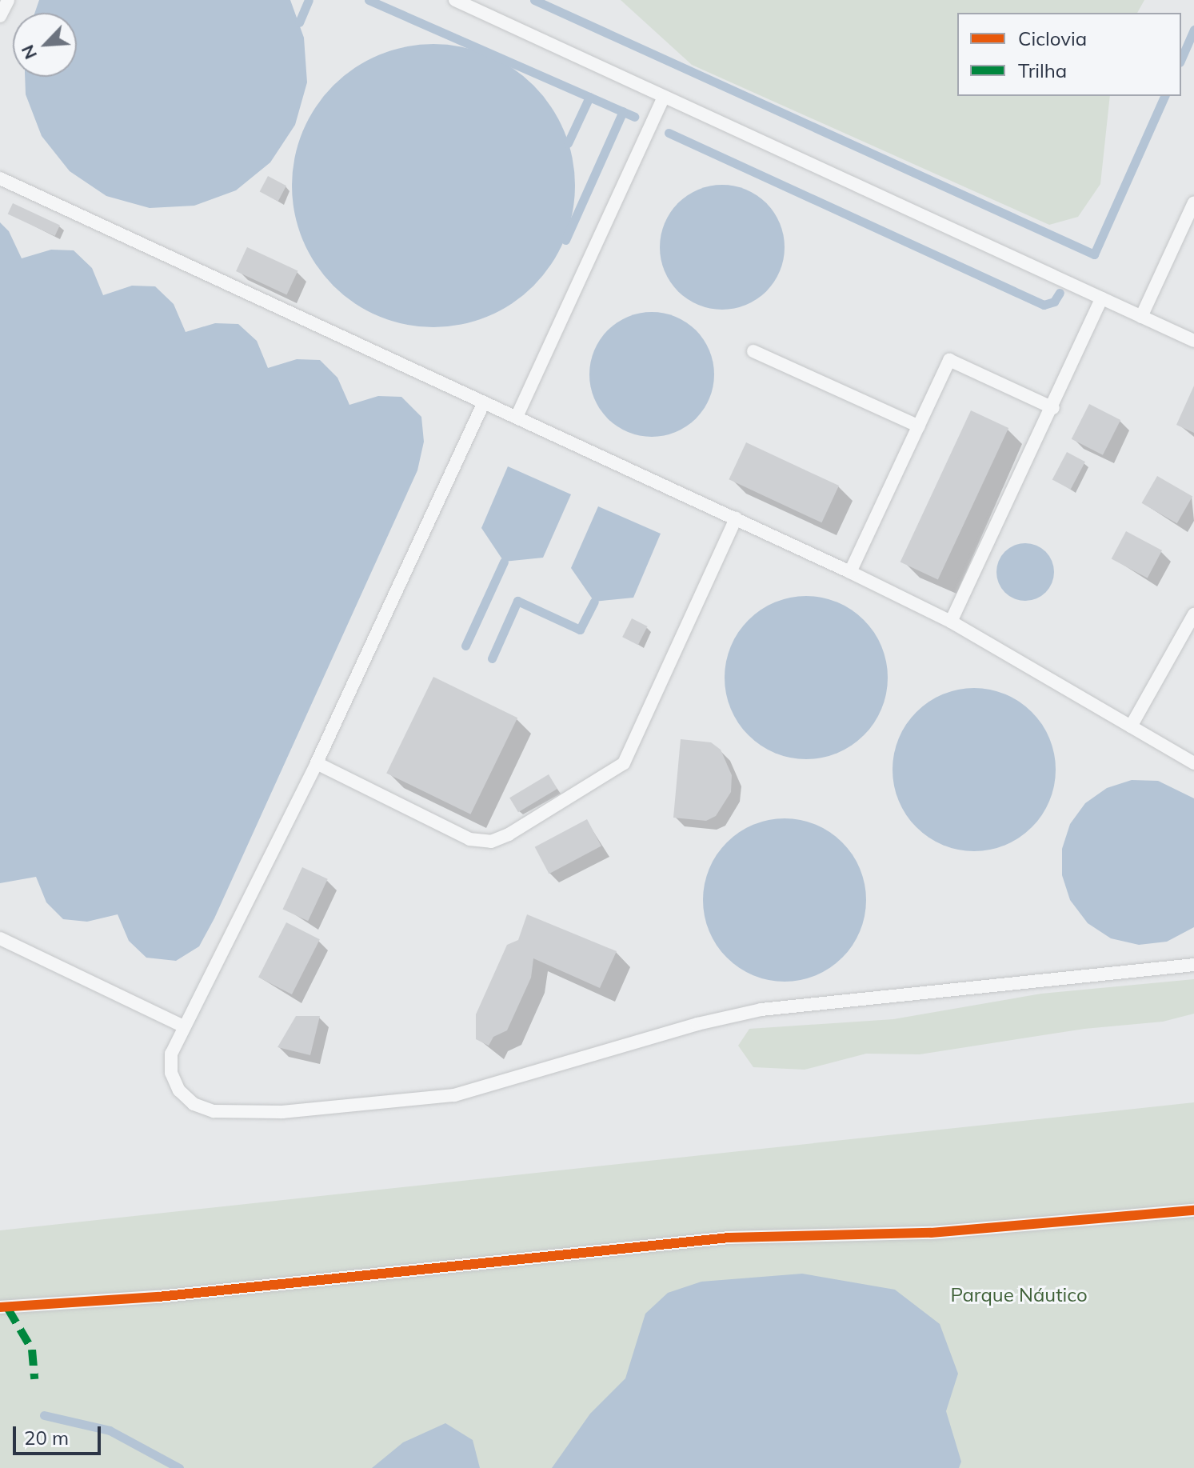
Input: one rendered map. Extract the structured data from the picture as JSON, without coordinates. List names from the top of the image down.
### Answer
{
  "parks": ["Parque Náutico"],
  "legend": ["Ciclovia", "Trilha"],
  "scale_bar": "20 m",
  "north": "bottom left"
}
